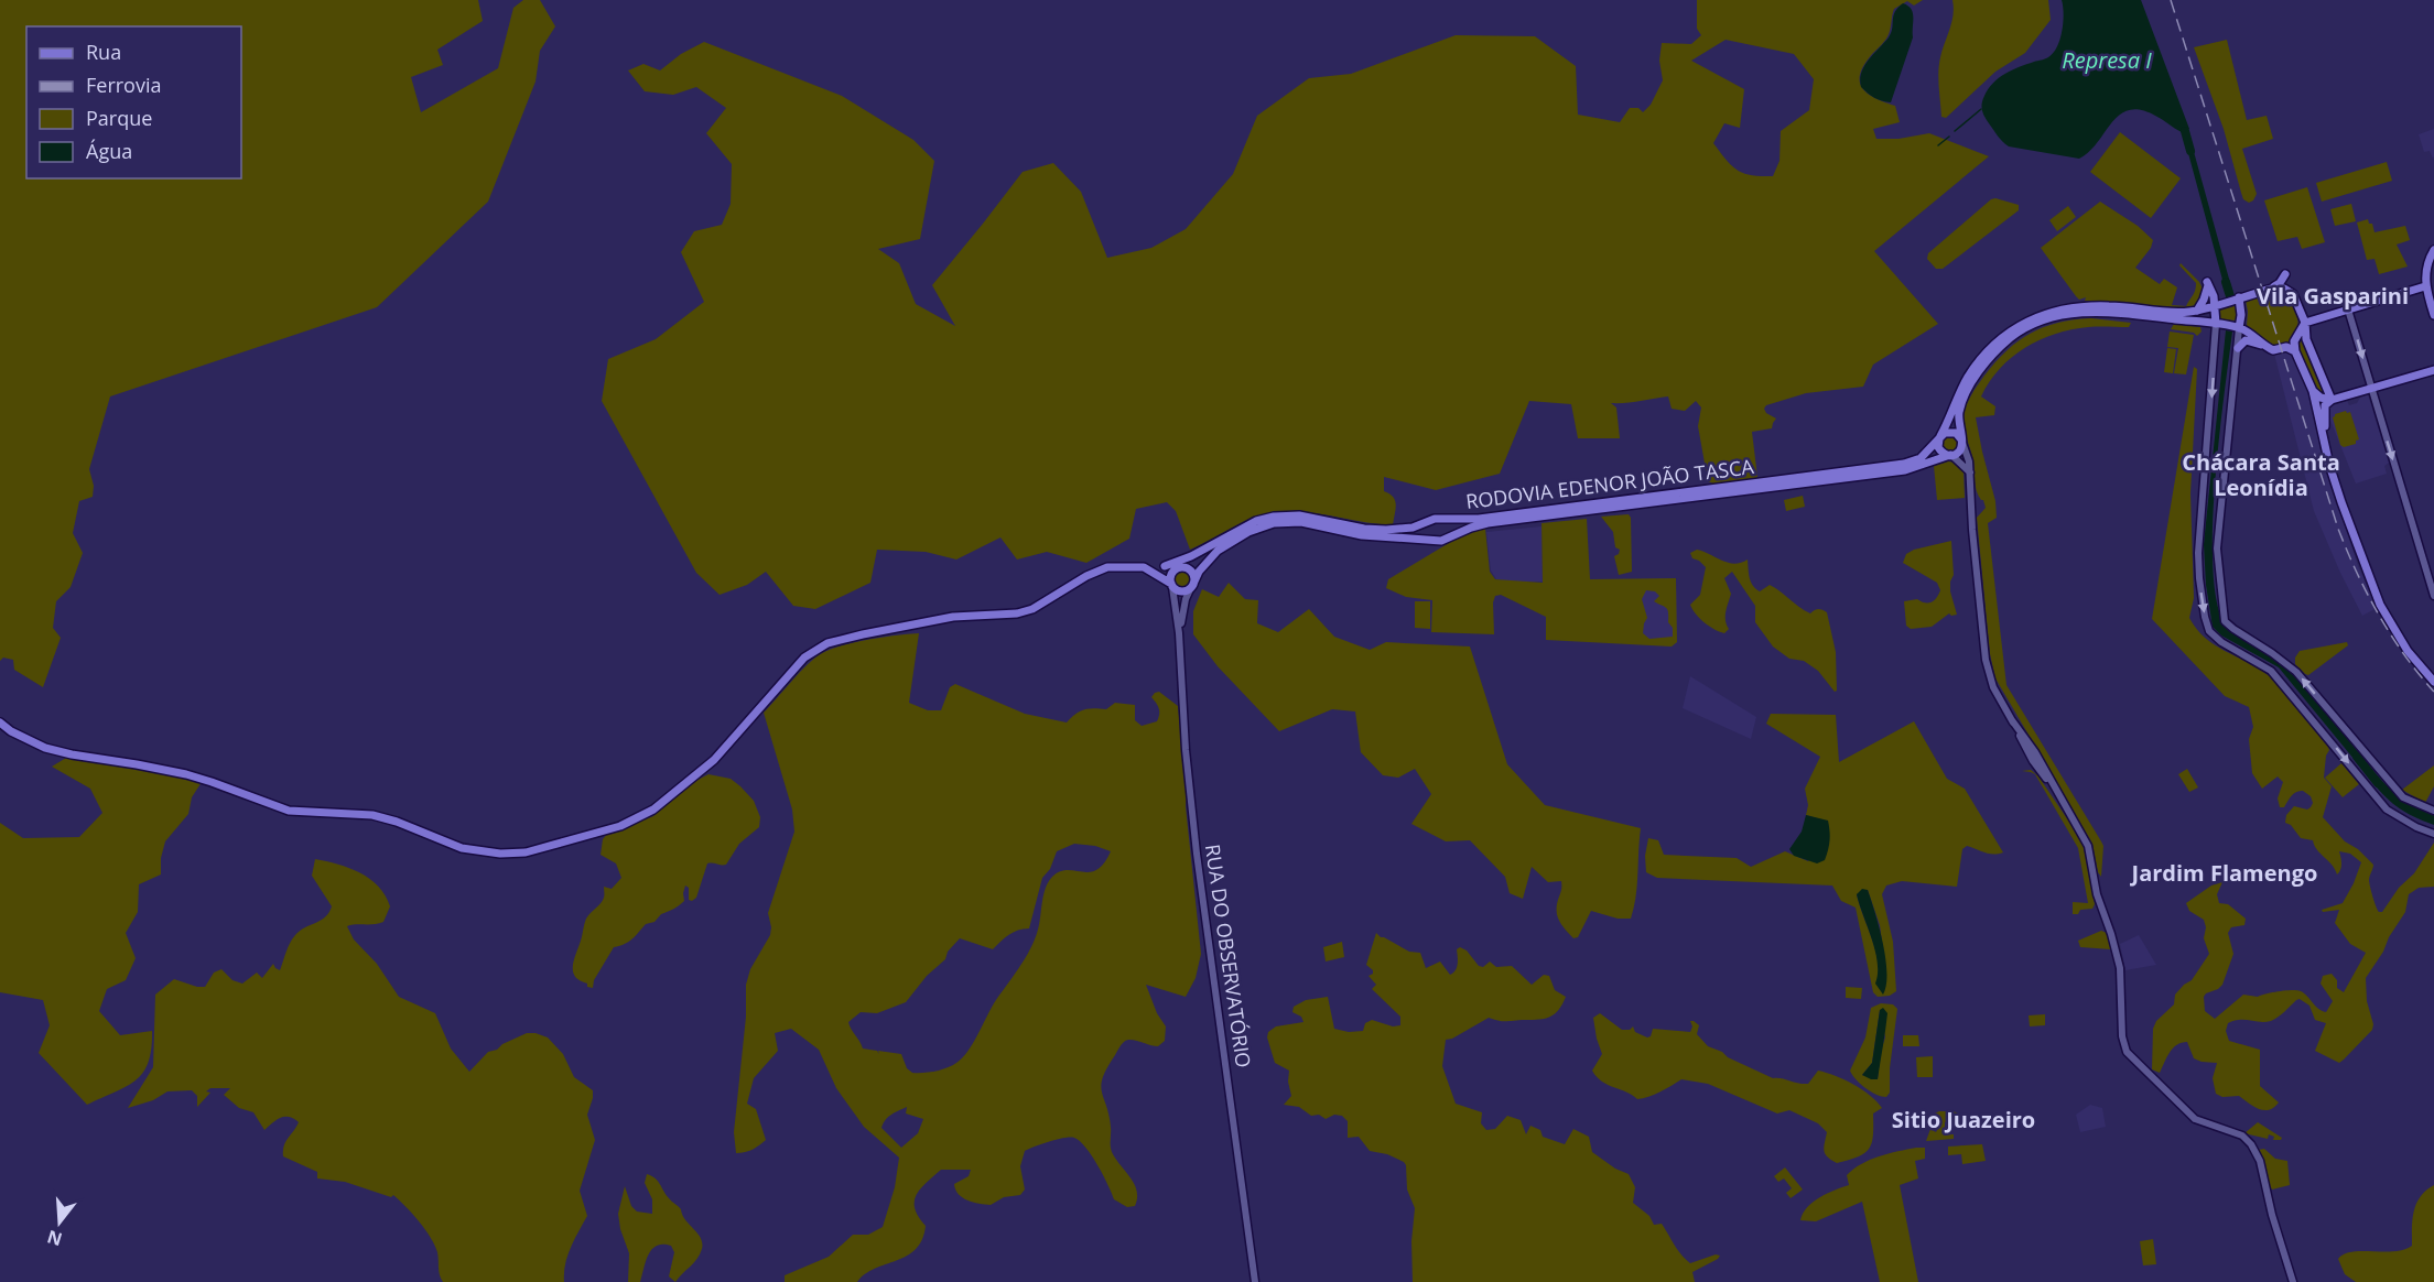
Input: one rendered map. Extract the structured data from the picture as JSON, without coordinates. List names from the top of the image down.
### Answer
{
  "streets": {
    "main road": ["RODOVIA EDENOR JOÃO TASCA"],
    "street": ["RUA DO OBSERVATÓRIO"]
  },
  "crossings": [
    ["RODOVIA EDENOR JOÃO TASCA", "RUA DO OBSERVATÓRIO"]
  ],
  "districts": [
    "Vila Gasparini",
    "Chácara Santa Leonídia",
    "Jardim Flamengo",
    "Sitio Juazeiro"
  ],
  "water": ["Represa I"],
  "legend": [
    "Rua",
    "Ferrovia",
    "Parque",
    "Água"
  ],
  "north": "bottom"
}
